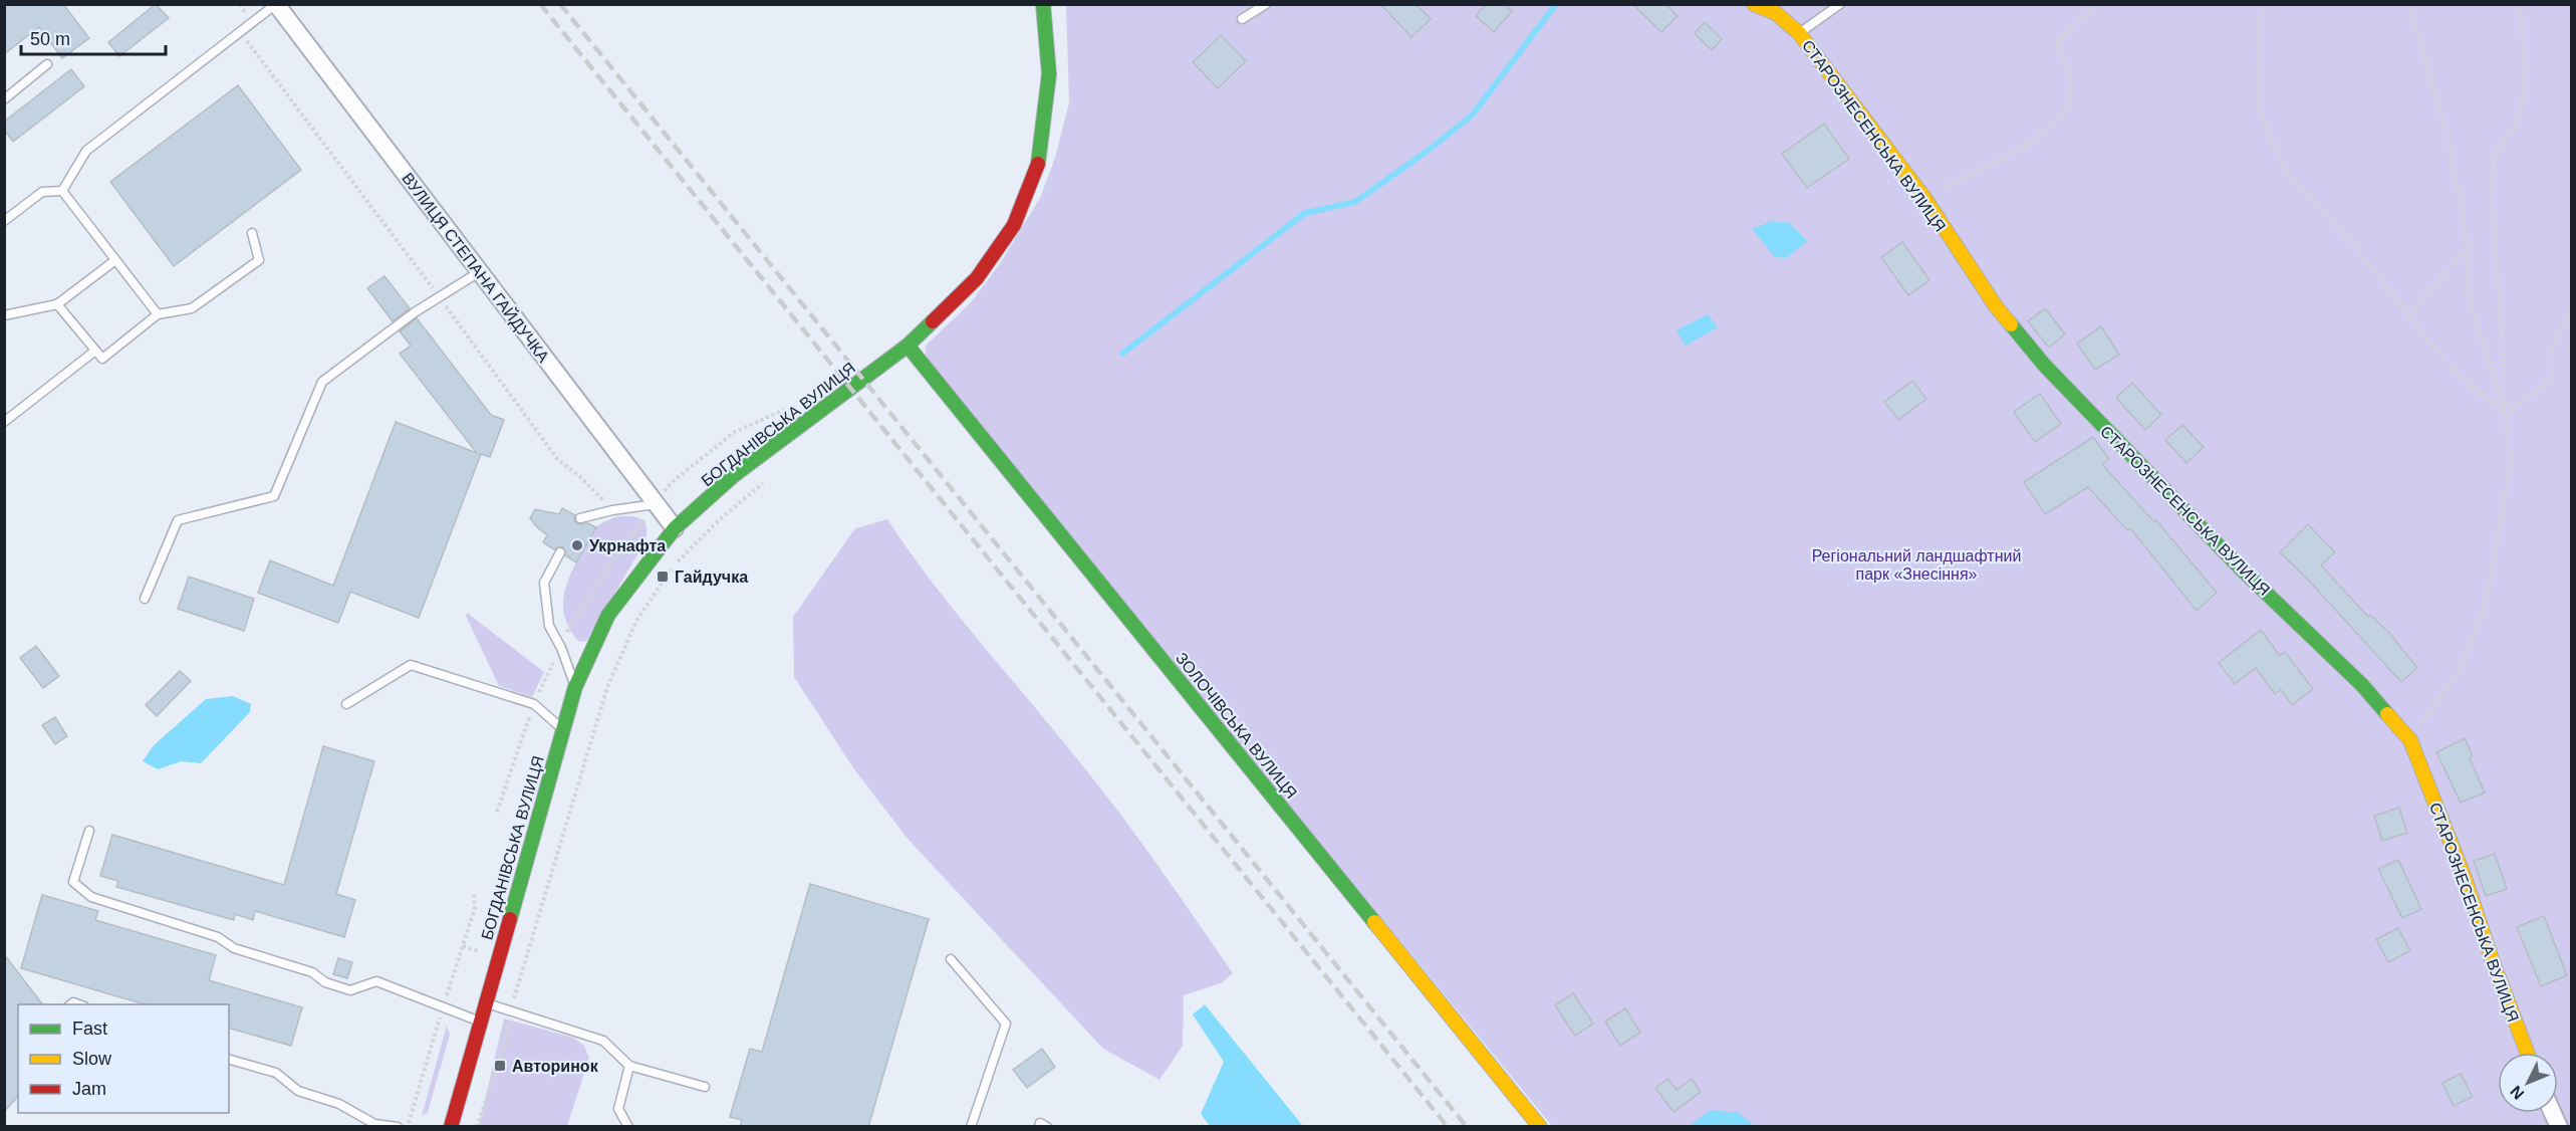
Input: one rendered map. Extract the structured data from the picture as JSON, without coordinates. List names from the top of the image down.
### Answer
{
  "streets": {
    "street": [
      "СТАРОЗНЕСЕНСЬКА ВУЛИЦЯ",
      "ВУЛИЦЯ СТЕПАНА ГАЙДУЧКА",
      "БОГДАНІВСЬКА ВУЛИЦЯ",
      "ЗОЛОЧІВСЬКА ВУЛИЦЯ"
    ]
  },
  "crossings": [
    ["ВУЛИЦЯ СТЕПАНА ГАЙДУЧКА", "БОГДАНІВСЬКА ВУЛИЦЯ"],
    ["БОГДАНІВСЬКА ВУЛИЦЯ", "ЗОЛОЧІВСЬКА ВУЛИЦЯ"]
  ],
  "parks": ["Регіональний ландшафтний парк «Знесіння»"],
  "places": {
    "other": ["Укрнафта"],
    "transit": ["Гайдучка", "Авторинок"]
  },
  "legend": ["Fast", "Slow", "Jam"],
  "scale_bar": "50 m",
  "north": "bottom left"
}
